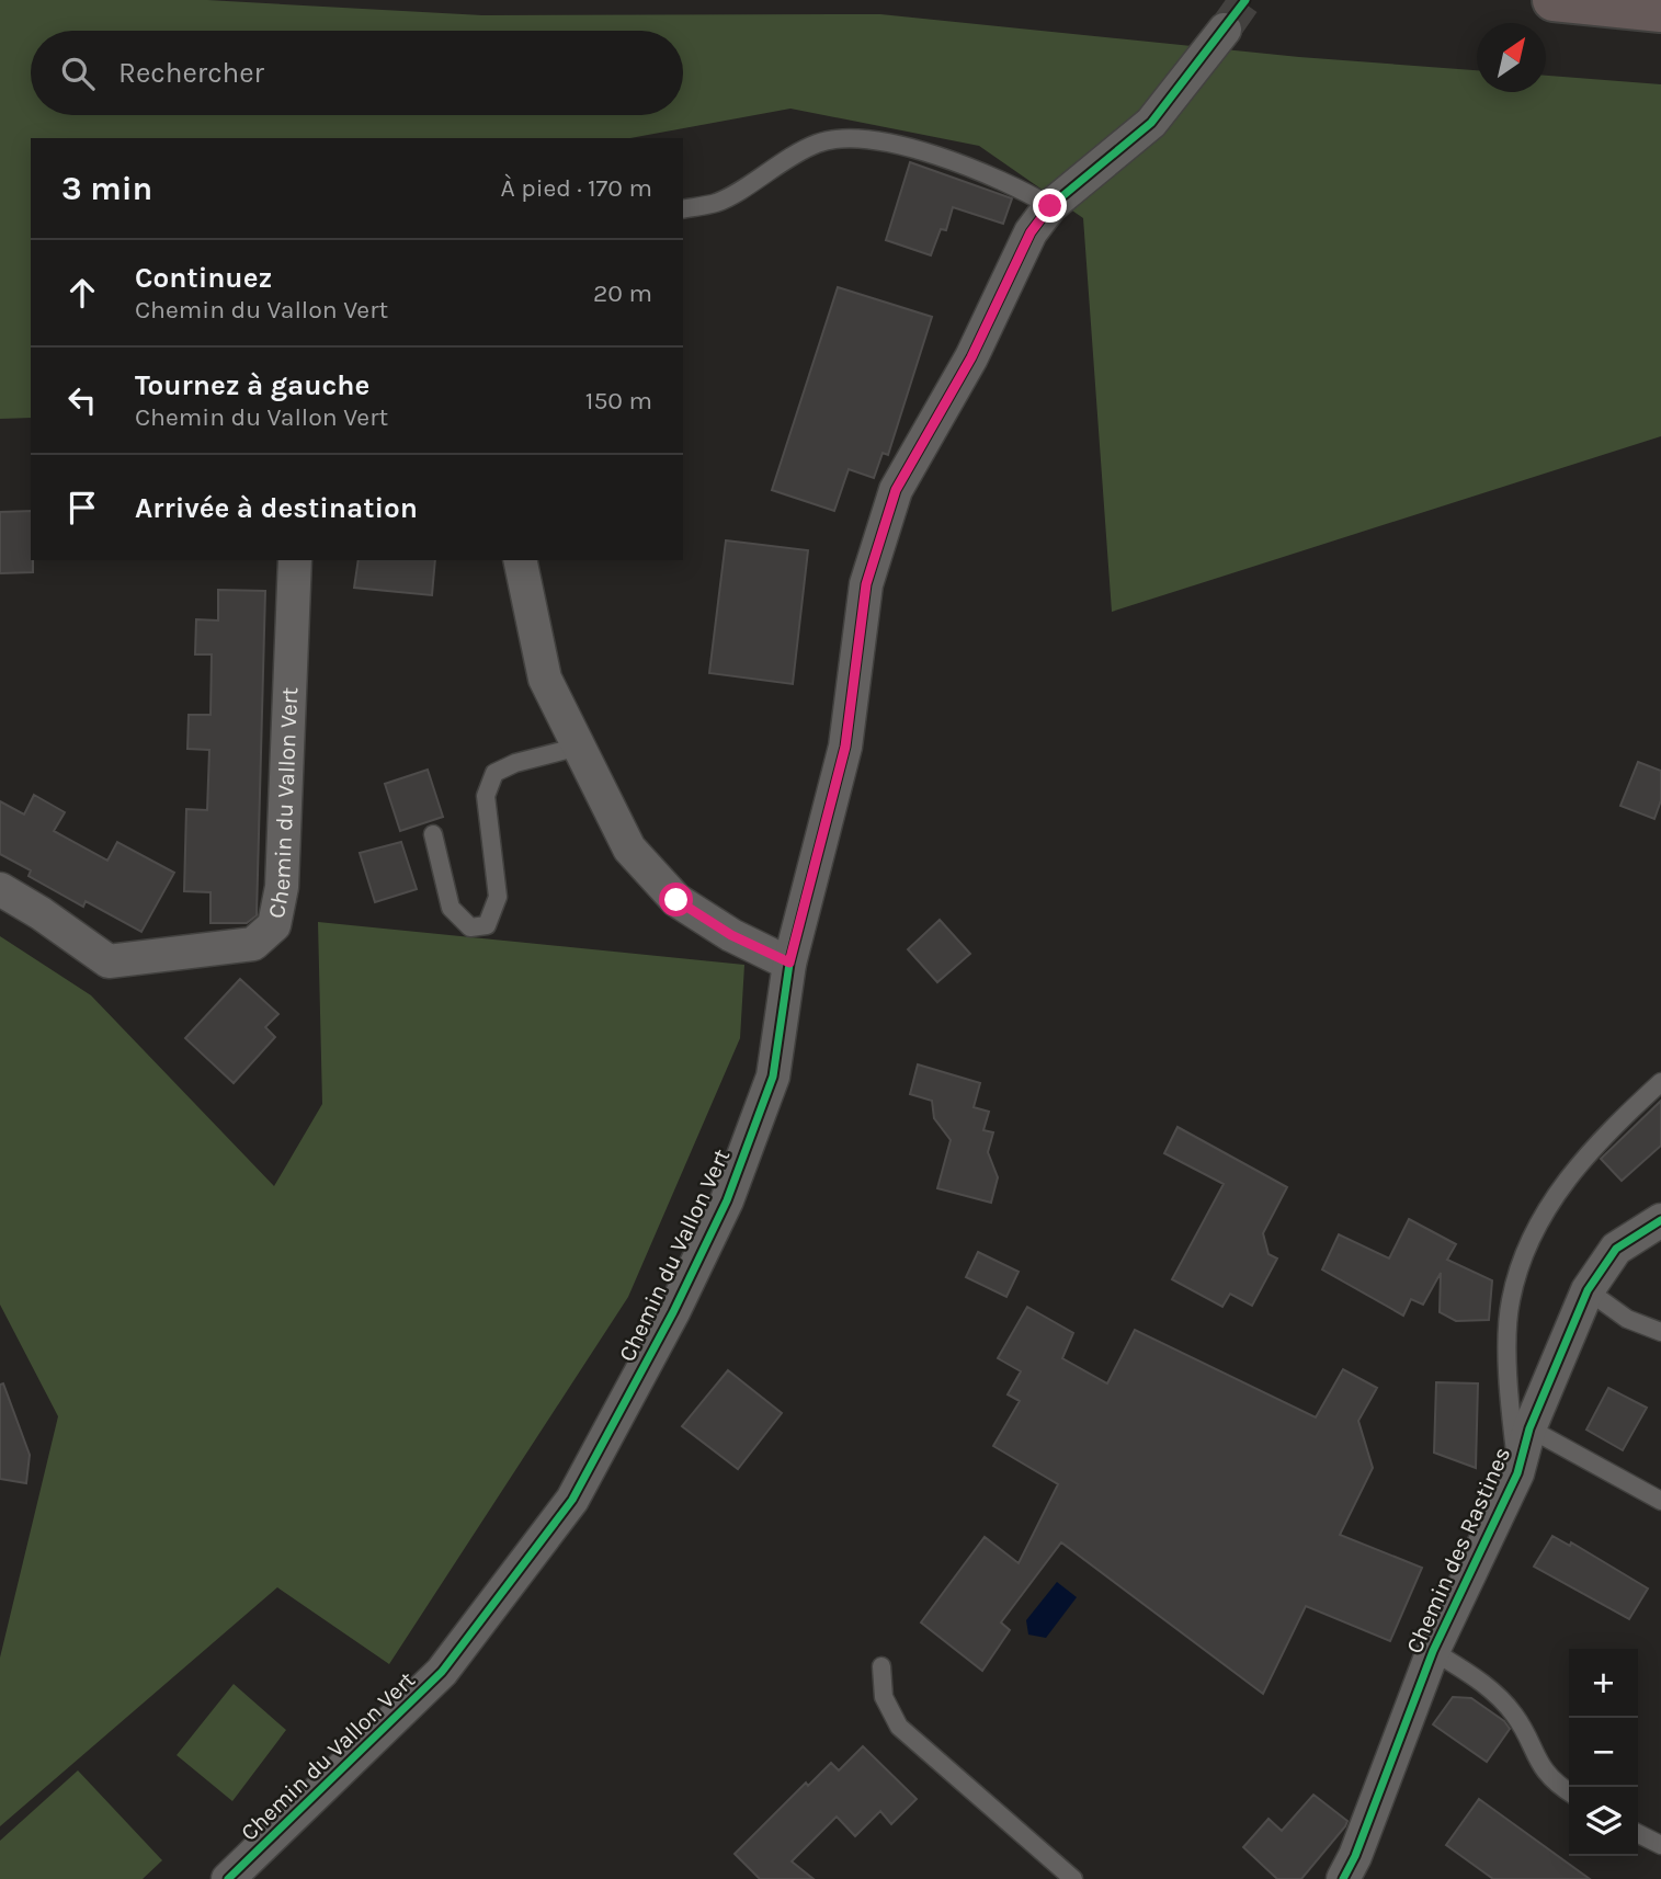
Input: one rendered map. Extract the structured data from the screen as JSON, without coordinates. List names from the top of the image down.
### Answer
{
  "streets": {
    "street": ["Chemin du Vallon Vert", "Chemin des Rastines"]
  },
  "north": "top right",
  "page": {
    "search": "Rechercher",
    "heading": ["3 min", "À pied · 170 m"],
    "list": [
      ["Continuez", "Chemin du Vallon Vert", "20 m"],
      ["Tournez à gauche", "Chemin du Vallon Vert", "150 m"],
      "Arrivée à destination"
    ],
    "map_buttons": ["+", "−"]
  }
}
